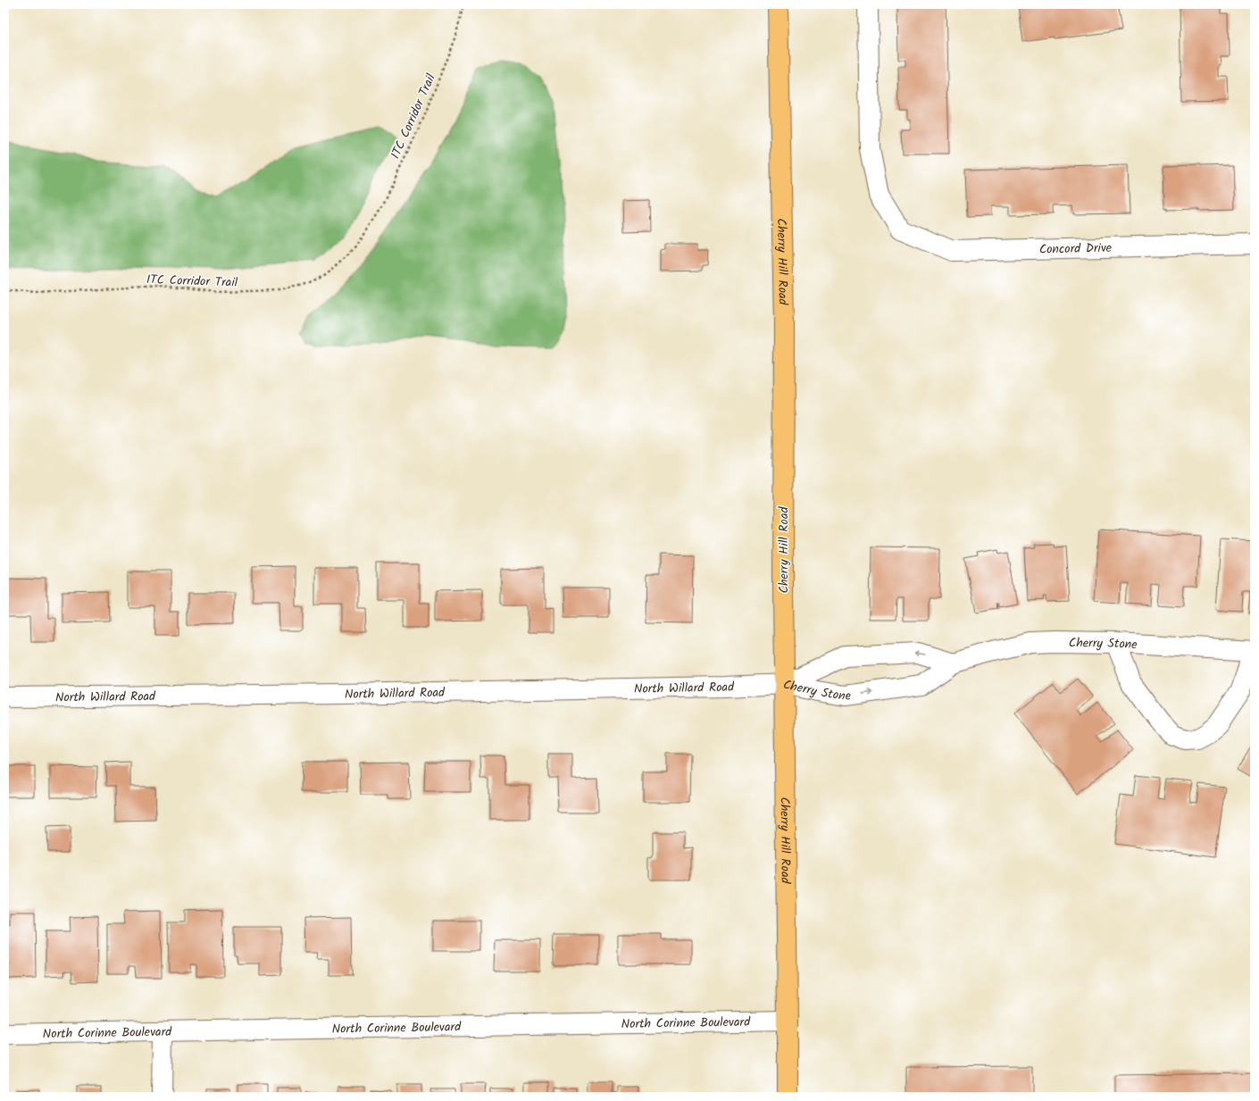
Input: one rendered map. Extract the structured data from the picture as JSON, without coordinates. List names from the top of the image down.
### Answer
{
  "streets": {
    "main road": ["Cherry Hill Road"],
    "street": [
      "Concord Drive",
      "Cherry Stone",
      "North Willard Road",
      "North Corinne Boulevard"
    ],
    "path": ["ITC Corridor Trail"]
  },
  "crossings": [
    ["Cherry Hill Road", "Cherry Stone"],
    ["Cherry Hill Road", "North Willard Road"],
    ["Cherry Hill Road", "North Corinne Boulevard"],
    ["Cherry Stone", "North Willard Road"]
  ]
}
